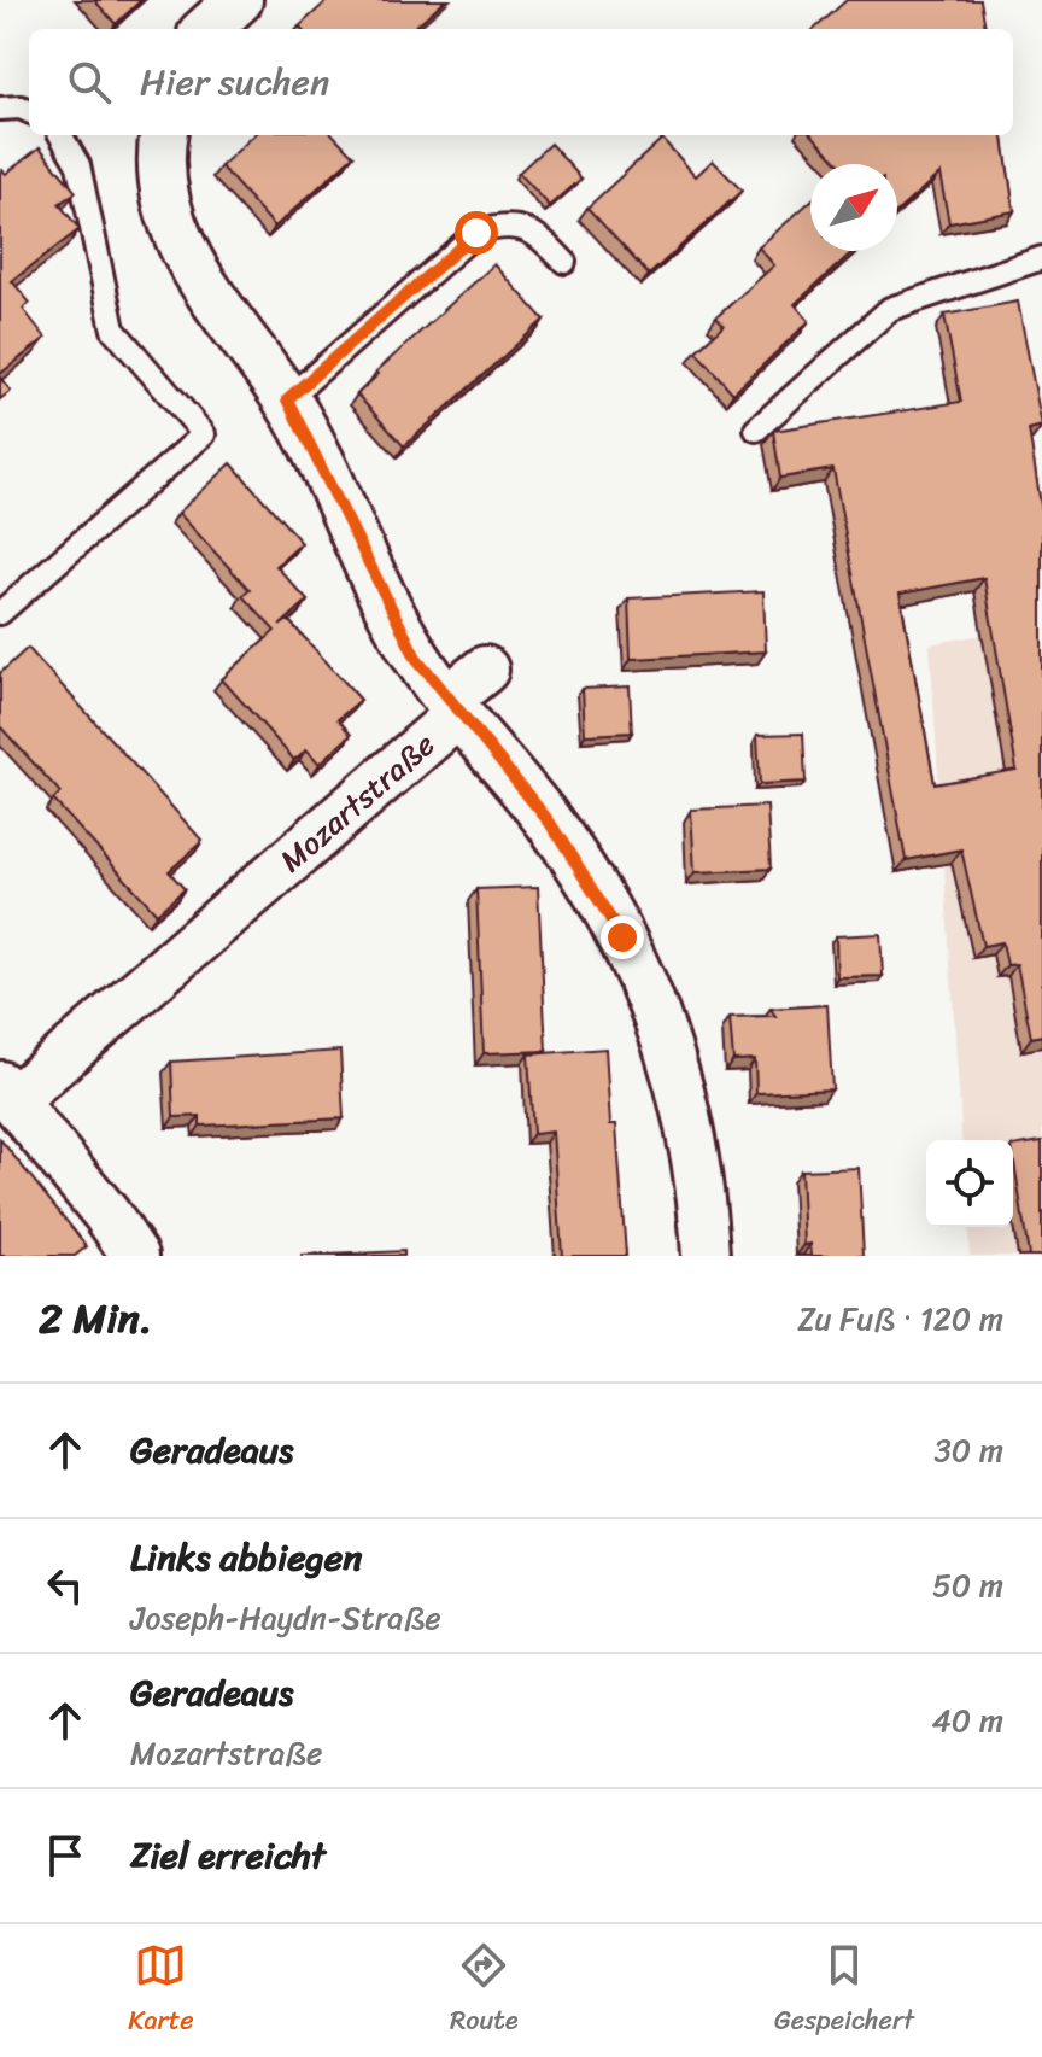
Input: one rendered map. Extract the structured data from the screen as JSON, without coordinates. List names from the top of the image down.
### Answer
{
  "streets": {
    "street": ["Mozartstraße"]
  },
  "north": "top right",
  "page": {
    "search": "Hier suchen",
    "heading": ["2 Min.", "Zu Fuß · 120 m"],
    "list": [
      ["Geradeaus", "30 m"],
      ["Links abbiegen", "Joseph-Haydn-Straße", "50 m"],
      ["Geradeaus", "Mozartstraße", "40 m"],
      "Ziel erreicht"
    ],
    "nav": ["Karte", "Route", "Gespeichert"]
  }
}
